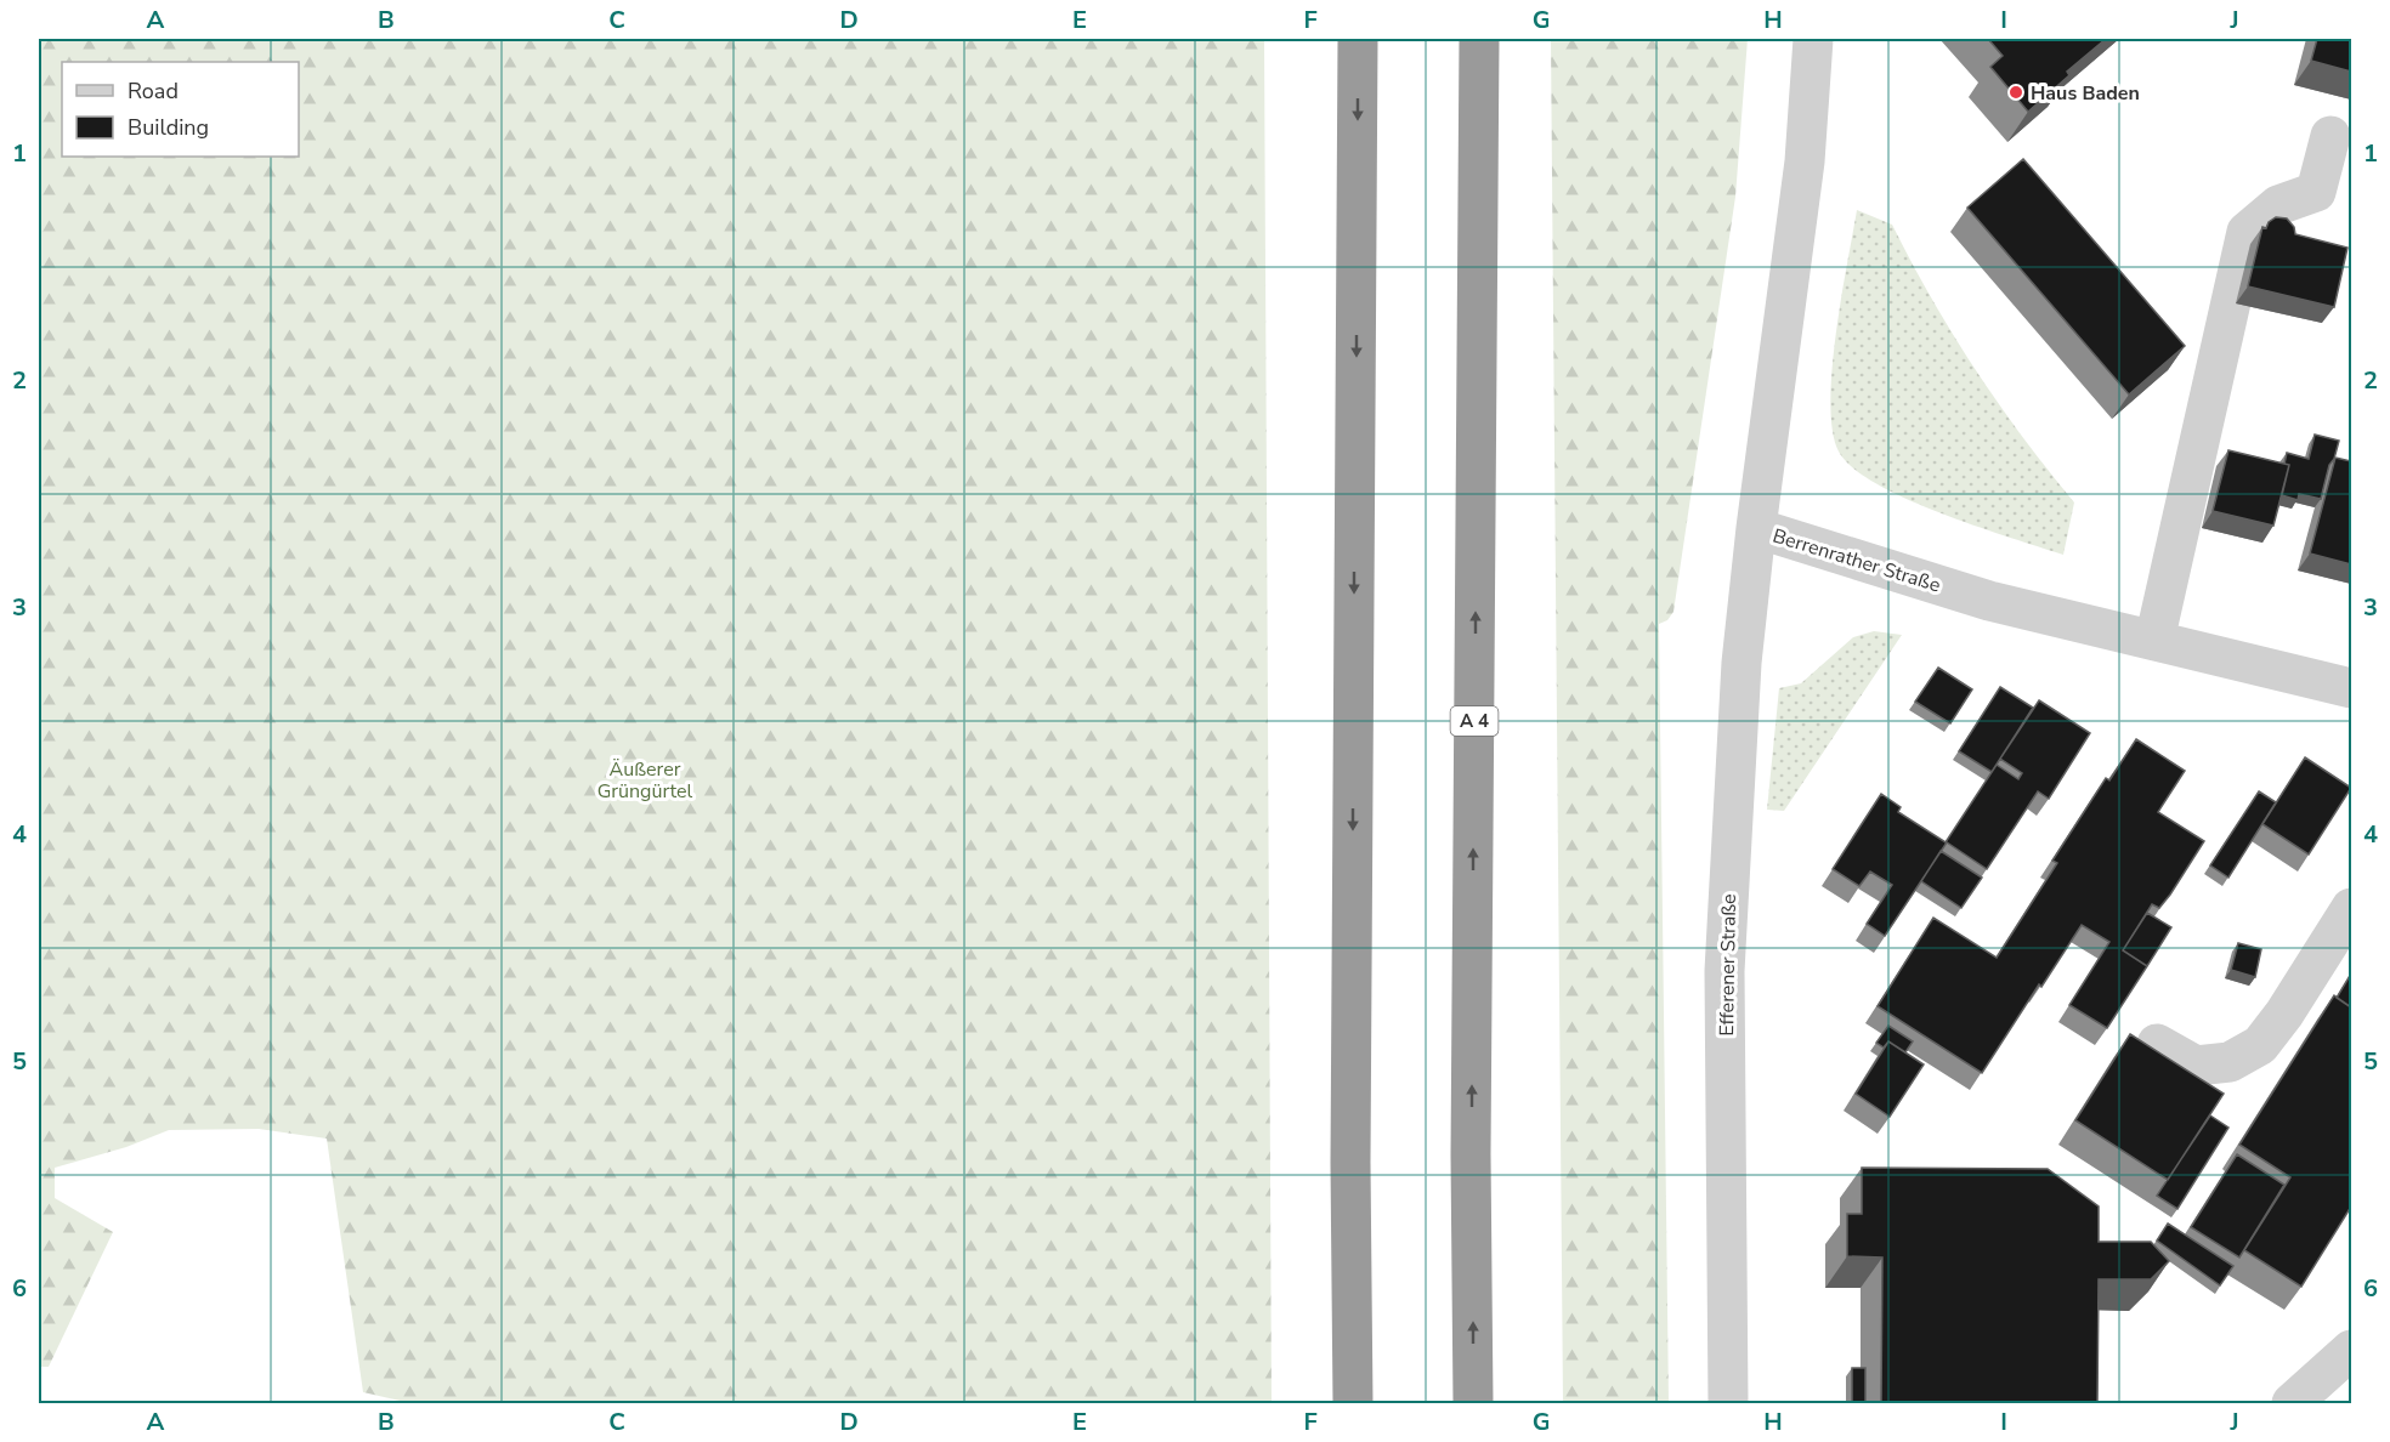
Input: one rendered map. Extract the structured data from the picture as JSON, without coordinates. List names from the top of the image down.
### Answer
{
  "streets": {
    "highway": ["A 4"],
    "street": ["Berrenrather Straße", "Efferener Straße"]
  },
  "crossings": [
    ["Berrenrather Straße", "Efferener Straße"]
  ],
  "parks": ["Äußerer Grüngürtel"],
  "places": ["Haus Baden"],
  "legend": ["Road", "Building"],
  "grid": {
    "columns": [
      "A",
      "B",
      "C",
      "D",
      "E",
      "F",
      "G",
      "H",
      "I",
      "J"
    ],
    "rows": [
      "1",
      "2",
      "3",
      "4",
      "5",
      "6"
    ]
  }
}
